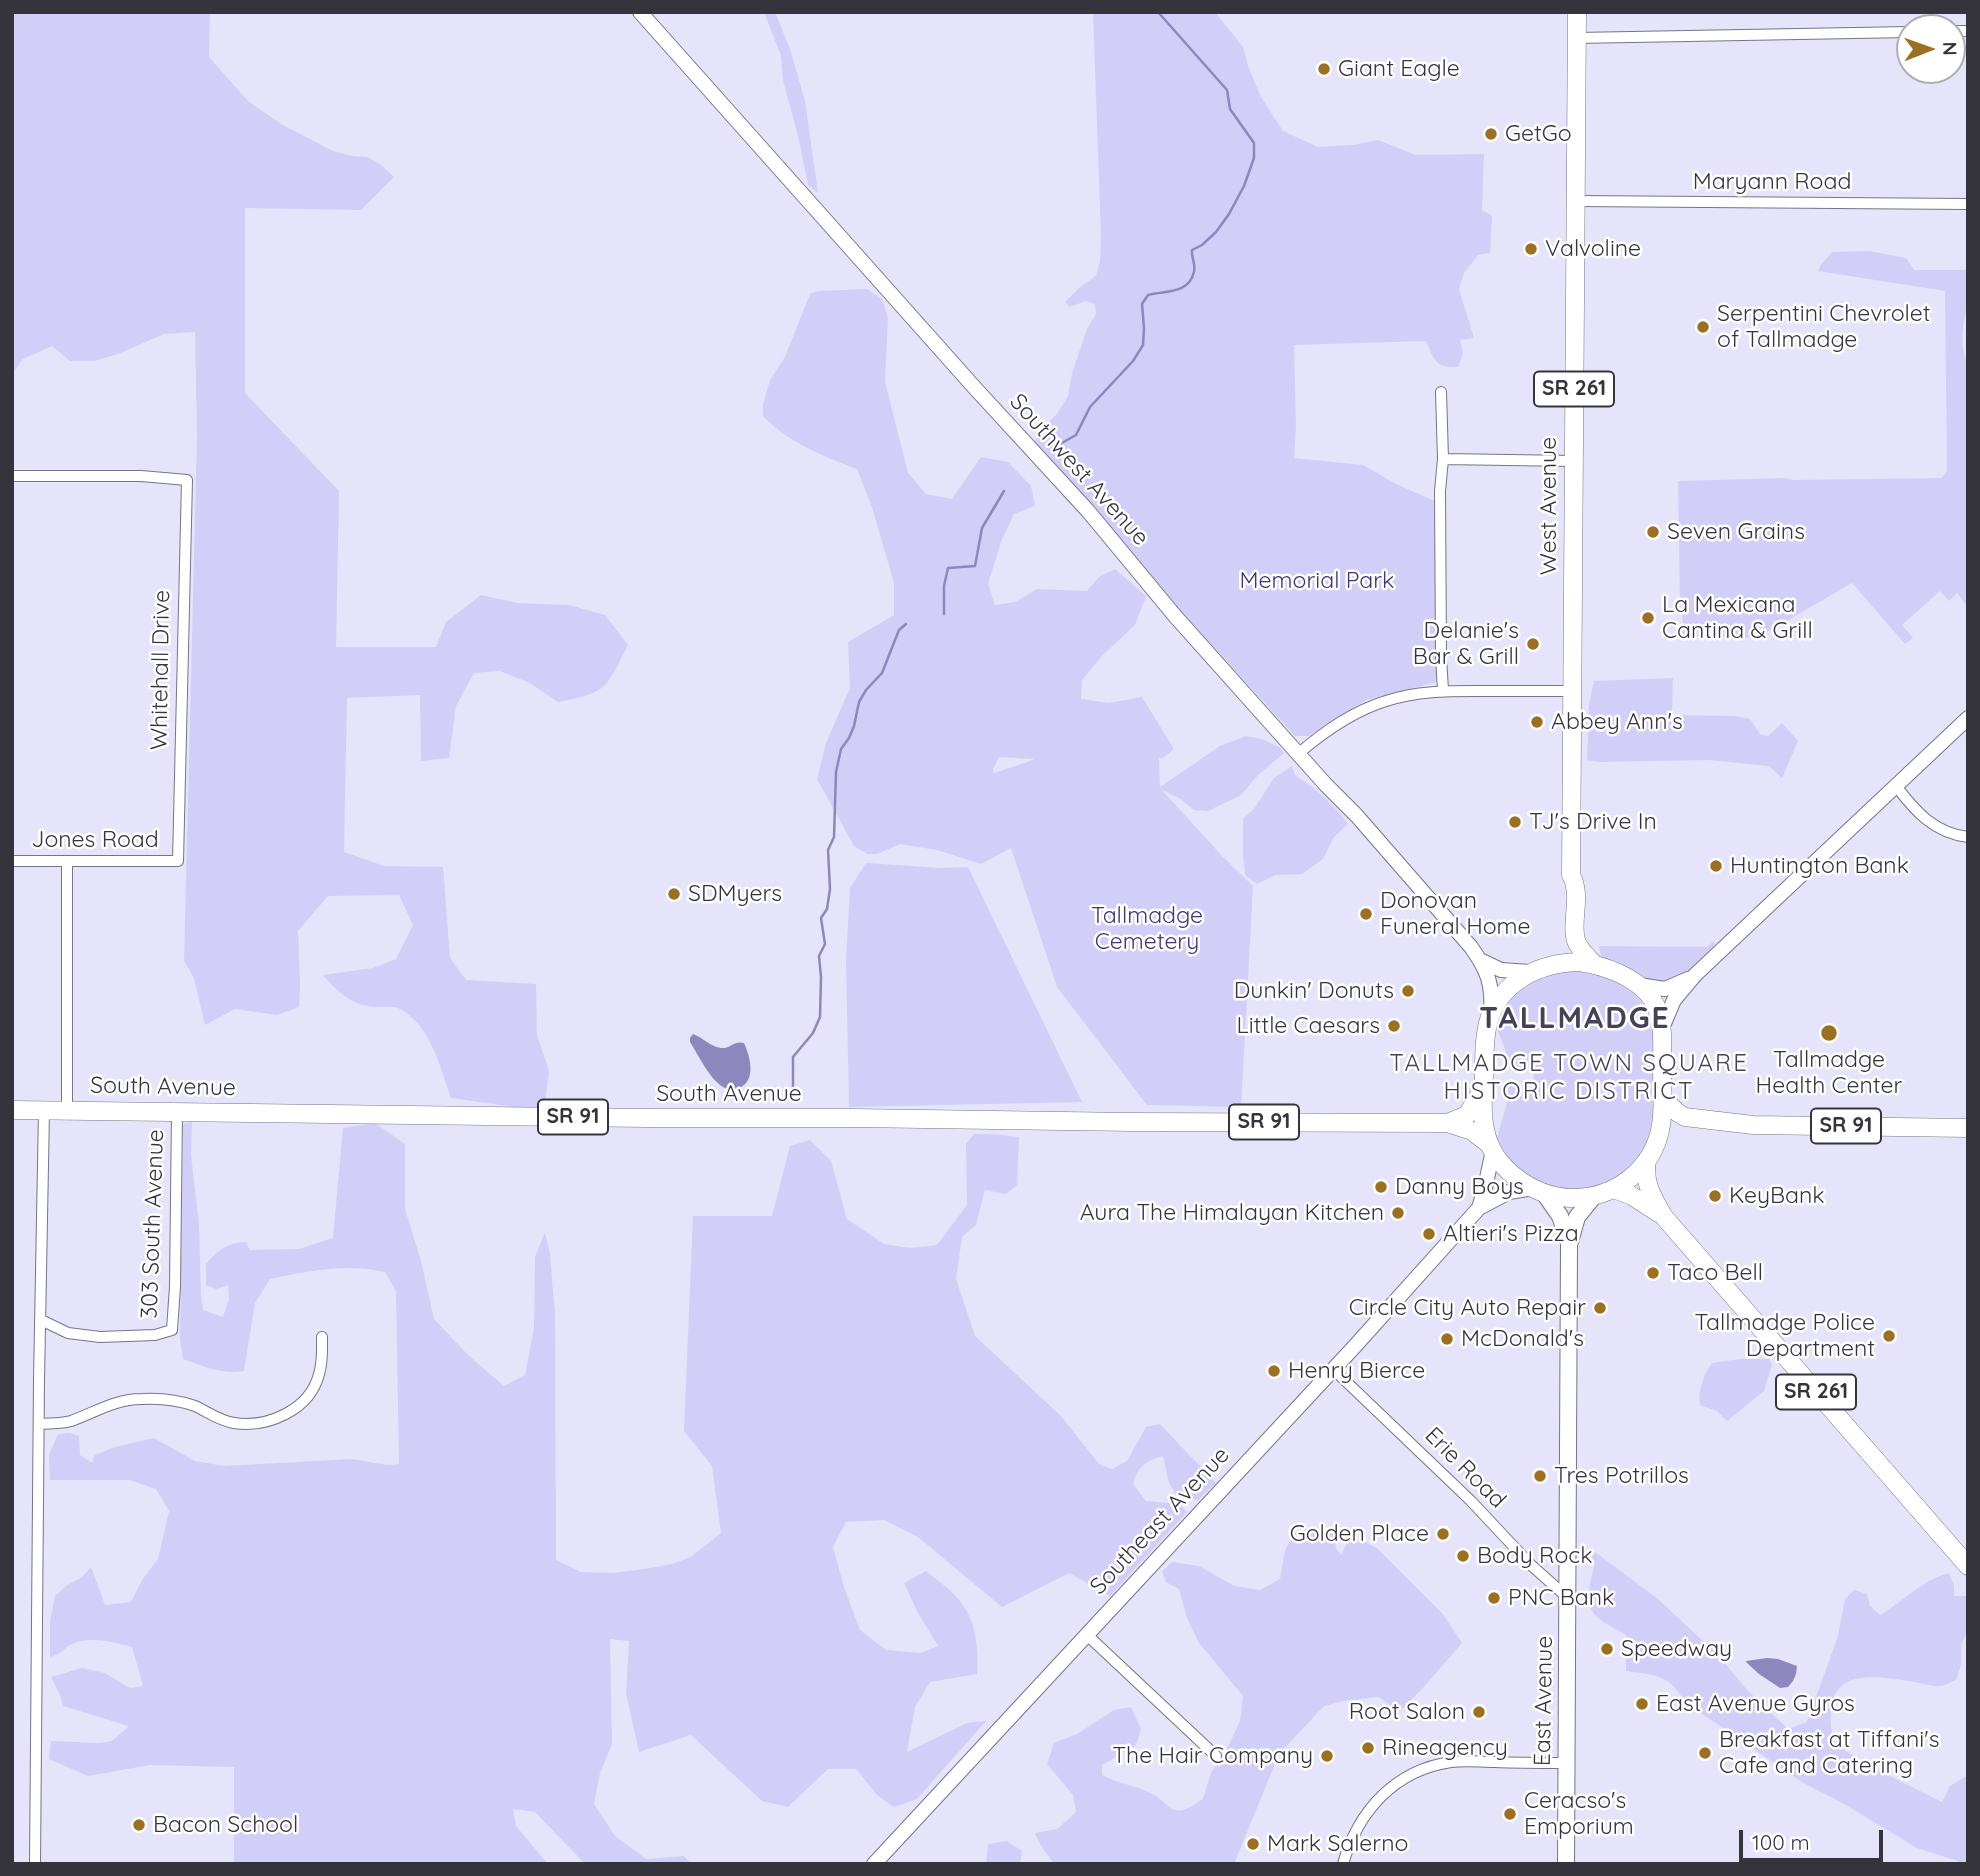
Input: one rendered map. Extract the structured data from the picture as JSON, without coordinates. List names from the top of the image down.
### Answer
{
  "streets": {
    "main road": [
      "SR 261",
      "West Avenue",
      "South Avenue",
      "SR 91",
      "East Avenue"
    ],
    "street": [
      "Maryann Road",
      "Southwest Avenue",
      "Whitehall Drive",
      "Jones Road",
      "303 South Avenue",
      "Erie Road",
      "Southeast Avenue"
    ]
  },
  "crossings": [
    ["Maryann Road", "West Avenue"],
    ["SR 261", "Southwest Avenue"],
    ["SR 261", "West Avenue"],
    ["SR 261", "South Avenue"],
    ["SR 261", "SR 91"],
    ["SR 261", "Southeast Avenue"],
    ["SR 261", "East Avenue"],
    ["Southwest Avenue", "West Avenue"],
    ["Southwest Avenue", "South Avenue"],
    ["Southwest Avenue", "SR 91"],
    ["Southwest Avenue", "Southeast Avenue"],
    ["Southwest Avenue", "East Avenue"],
    ["West Avenue", "South Avenue"],
    ["West Avenue", "SR 91"],
    ["West Avenue", "Southeast Avenue"],
    ["West Avenue", "East Avenue"],
    ["Whitehall Drive", "Jones Road"],
    ["South Avenue", "SR 91"],
    ["South Avenue", "303 South Avenue"],
    ["South Avenue", "Southeast Avenue"],
    ["South Avenue", "East Avenue"],
    ["SR 91", "Southeast Avenue"],
    ["SR 91", "East Avenue"],
    ["Erie Road", "Southeast Avenue"],
    ["Erie Road", "East Avenue"],
    ["Southeast Avenue", "East Avenue"]
  ],
  "districts": ["TALLMADGE", "TALLMADGE TOWN SQUARE HISTORIC DISTRICT"],
  "parks": ["Memorial Park", "Tallmadge Cemetery"],
  "places": [
    "Giant Eagle",
    "GetGo",
    "Valvoline",
    "Serpentini Chevrolet of Tallmadge",
    "Seven Grains",
    "La Mexicana Cantina & Grill",
    "Delanie's Bar & Grill",
    "Abbey Ann's",
    "TJ's Drive In",
    "Huntington Bank",
    "SDMyers",
    "Donovan Funeral Home",
    "Dunkin' Donuts",
    "Little Caesars",
    "Tallmadge Health Center",
    "Danny Boys",
    "KeyBank",
    "Aura The Himalayan Kitchen",
    "Altieri's Pizza",
    "Taco Bell",
    "Circle City Auto Repair",
    "Tallmadge Police Department",
    "McDonald's",
    "Henry Bierce",
    "Tres Potrillos",
    "Golden Place",
    "Body Rock",
    "PNC Bank",
    "Speedway",
    "East Avenue Gyros",
    "Root Salon",
    "Rineagency",
    "Breakfast at Tiffani's Cafe and Catering",
    "The Hair Company",
    "Ceracso's Emporium",
    "Bacon School",
    "Mark Salerno"
  ],
  "scale_bar": "100 m",
  "north": "right"
}
